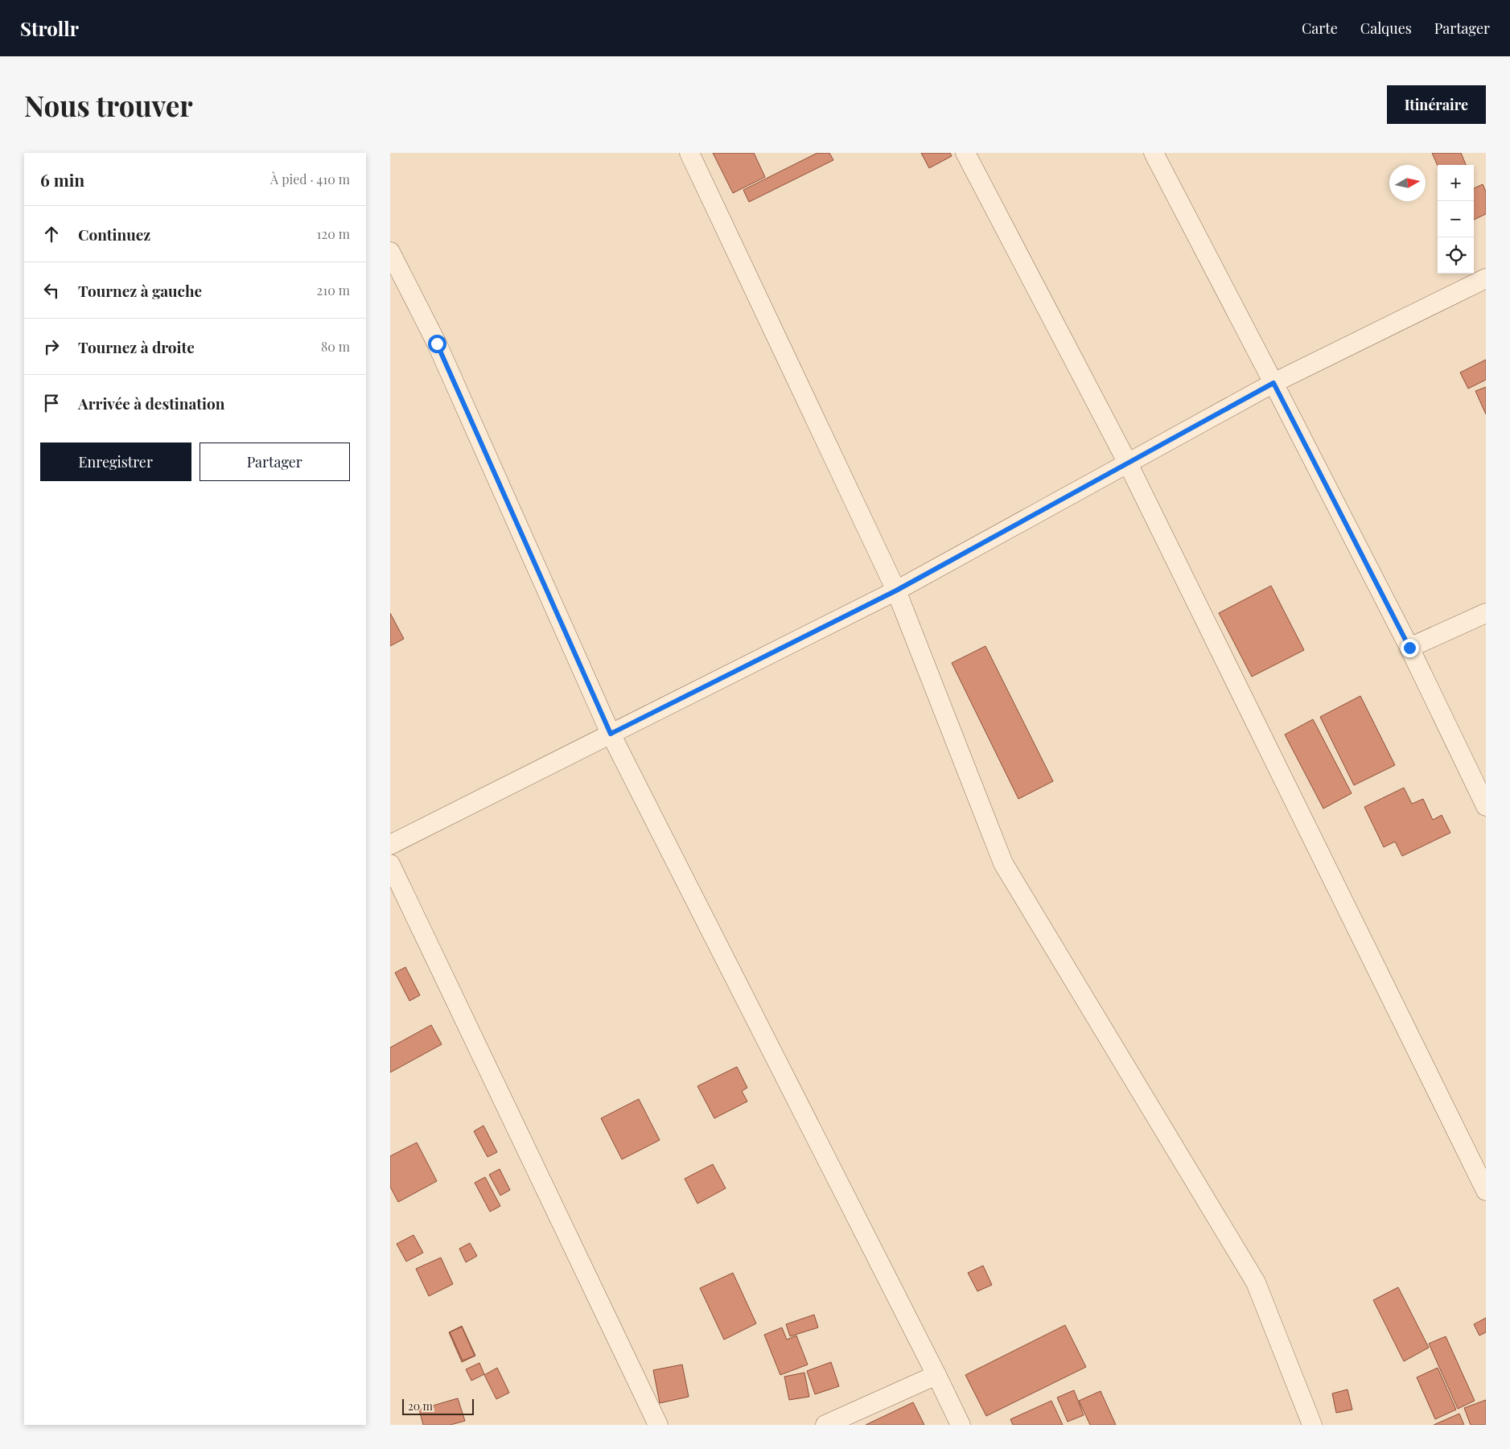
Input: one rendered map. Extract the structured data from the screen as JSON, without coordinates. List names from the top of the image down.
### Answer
{
  "scale_bar": "20 m",
  "north": "right",
  "page": {
    "header": "Strollr",
    "nav": ["Carte", "Calques", "Partager"],
    "buttons": [
      "Itinéraire",
      ["Enregistrer", "Partager"]
    ],
    "title": "Nous trouver",
    "heading": ["6 min", "À pied · 410 m"],
    "map_buttons": ["+", "−"],
    "list": [
      ["Continuez", "120 m"],
      ["Tournez à gauche", "210 m"],
      ["Tournez à droite", "80 m"],
      "Arrivée à destination"
    ],
    "scale": "20 m"
  }
}
